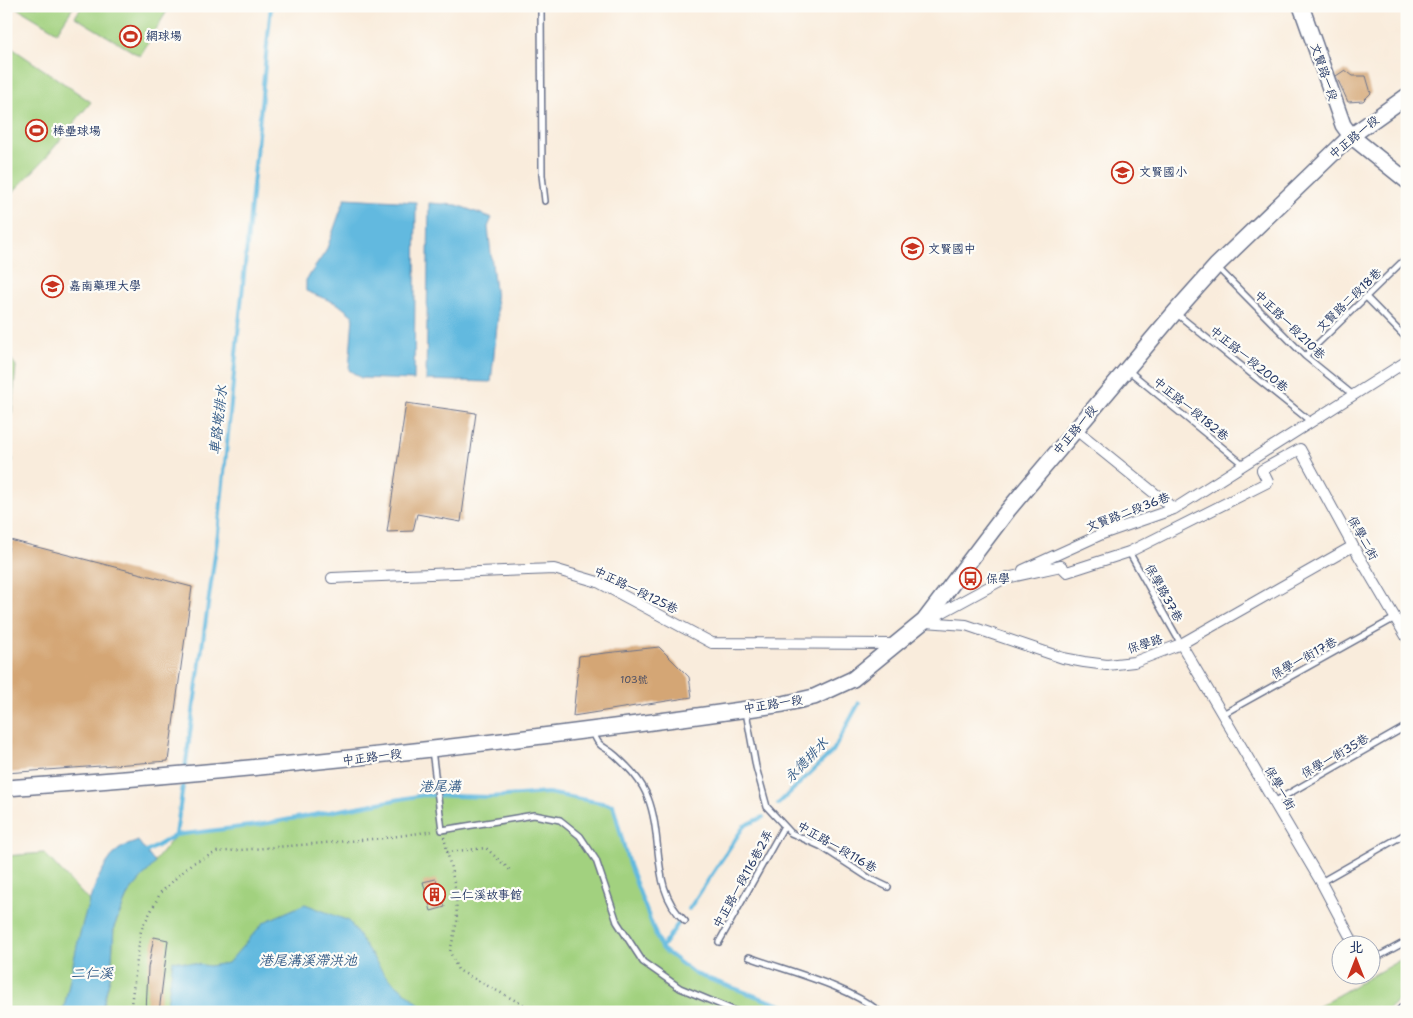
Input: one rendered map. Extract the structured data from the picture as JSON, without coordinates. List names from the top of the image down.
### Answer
{
  "streets": {
    "main road": ["文賢路一段", "中正路一段"],
    "street": [
      "文賢路二段36巷",
      "保學二街",
      "中正路一段125巷",
      "保學路",
      "保學一街"
    ],
    "lane": [
      "文賢路二段18巷",
      "中正路一段210巷",
      "中正路一段200巷",
      "中正路一段182巷",
      "保學路37巷",
      "保學一街17巷",
      "保學一街35巷",
      "中正路一段116巷",
      "中正路一段116巷2弄"
    ]
  },
  "crossings": [
    ["文賢路一段", "中正路一段"],
    ["中正路一段", "中正路一段210巷"],
    ["中正路一段", "中正路一段200巷"],
    ["中正路一段", "中正路一段182巷"],
    ["中正路一段", "文賢路二段36巷"],
    ["中正路一段", "中正路一段125巷"],
    ["中正路一段", "保學路"],
    ["中正路一段", "中正路一段116巷"],
    ["文賢路二段18巷", "中正路一段210巷"],
    ["中正路一段210巷", "文賢路二段36巷"],
    ["中正路一段200巷", "文賢路二段36巷"],
    ["中正路一段182巷", "文賢路二段36巷"],
    ["文賢路二段36巷", "保學路"],
    ["保學二街", "保學路37巷"],
    ["保學二街", "保學路"],
    ["保學二街", "保學一街17巷"],
    ["保學路37巷", "保學路"],
    ["保學路37巷", "保學一街"],
    ["保學路", "保學一街"],
    ["保學一街17巷", "保學一街"],
    ["保學一街35巷", "保學一街"],
    ["中正路一段116巷", "中正路一段116巷2弄"]
  ],
  "water": [
    "車路墘排水",
    "永德排水",
    "港尾溝",
    "港尾溝溪滯洪池",
    "二仁溪"
  ],
  "places": {
    "sports": ["網球場", "棒壘球場"],
    "school or university": ["文賢國小", "文賢國中", "嘉南藥理大學"],
    "bus stop": ["保學"],
    "building": ["二仁溪故事館"]
  },
  "house_numbers": ["103號"],
  "north": "top"
}
